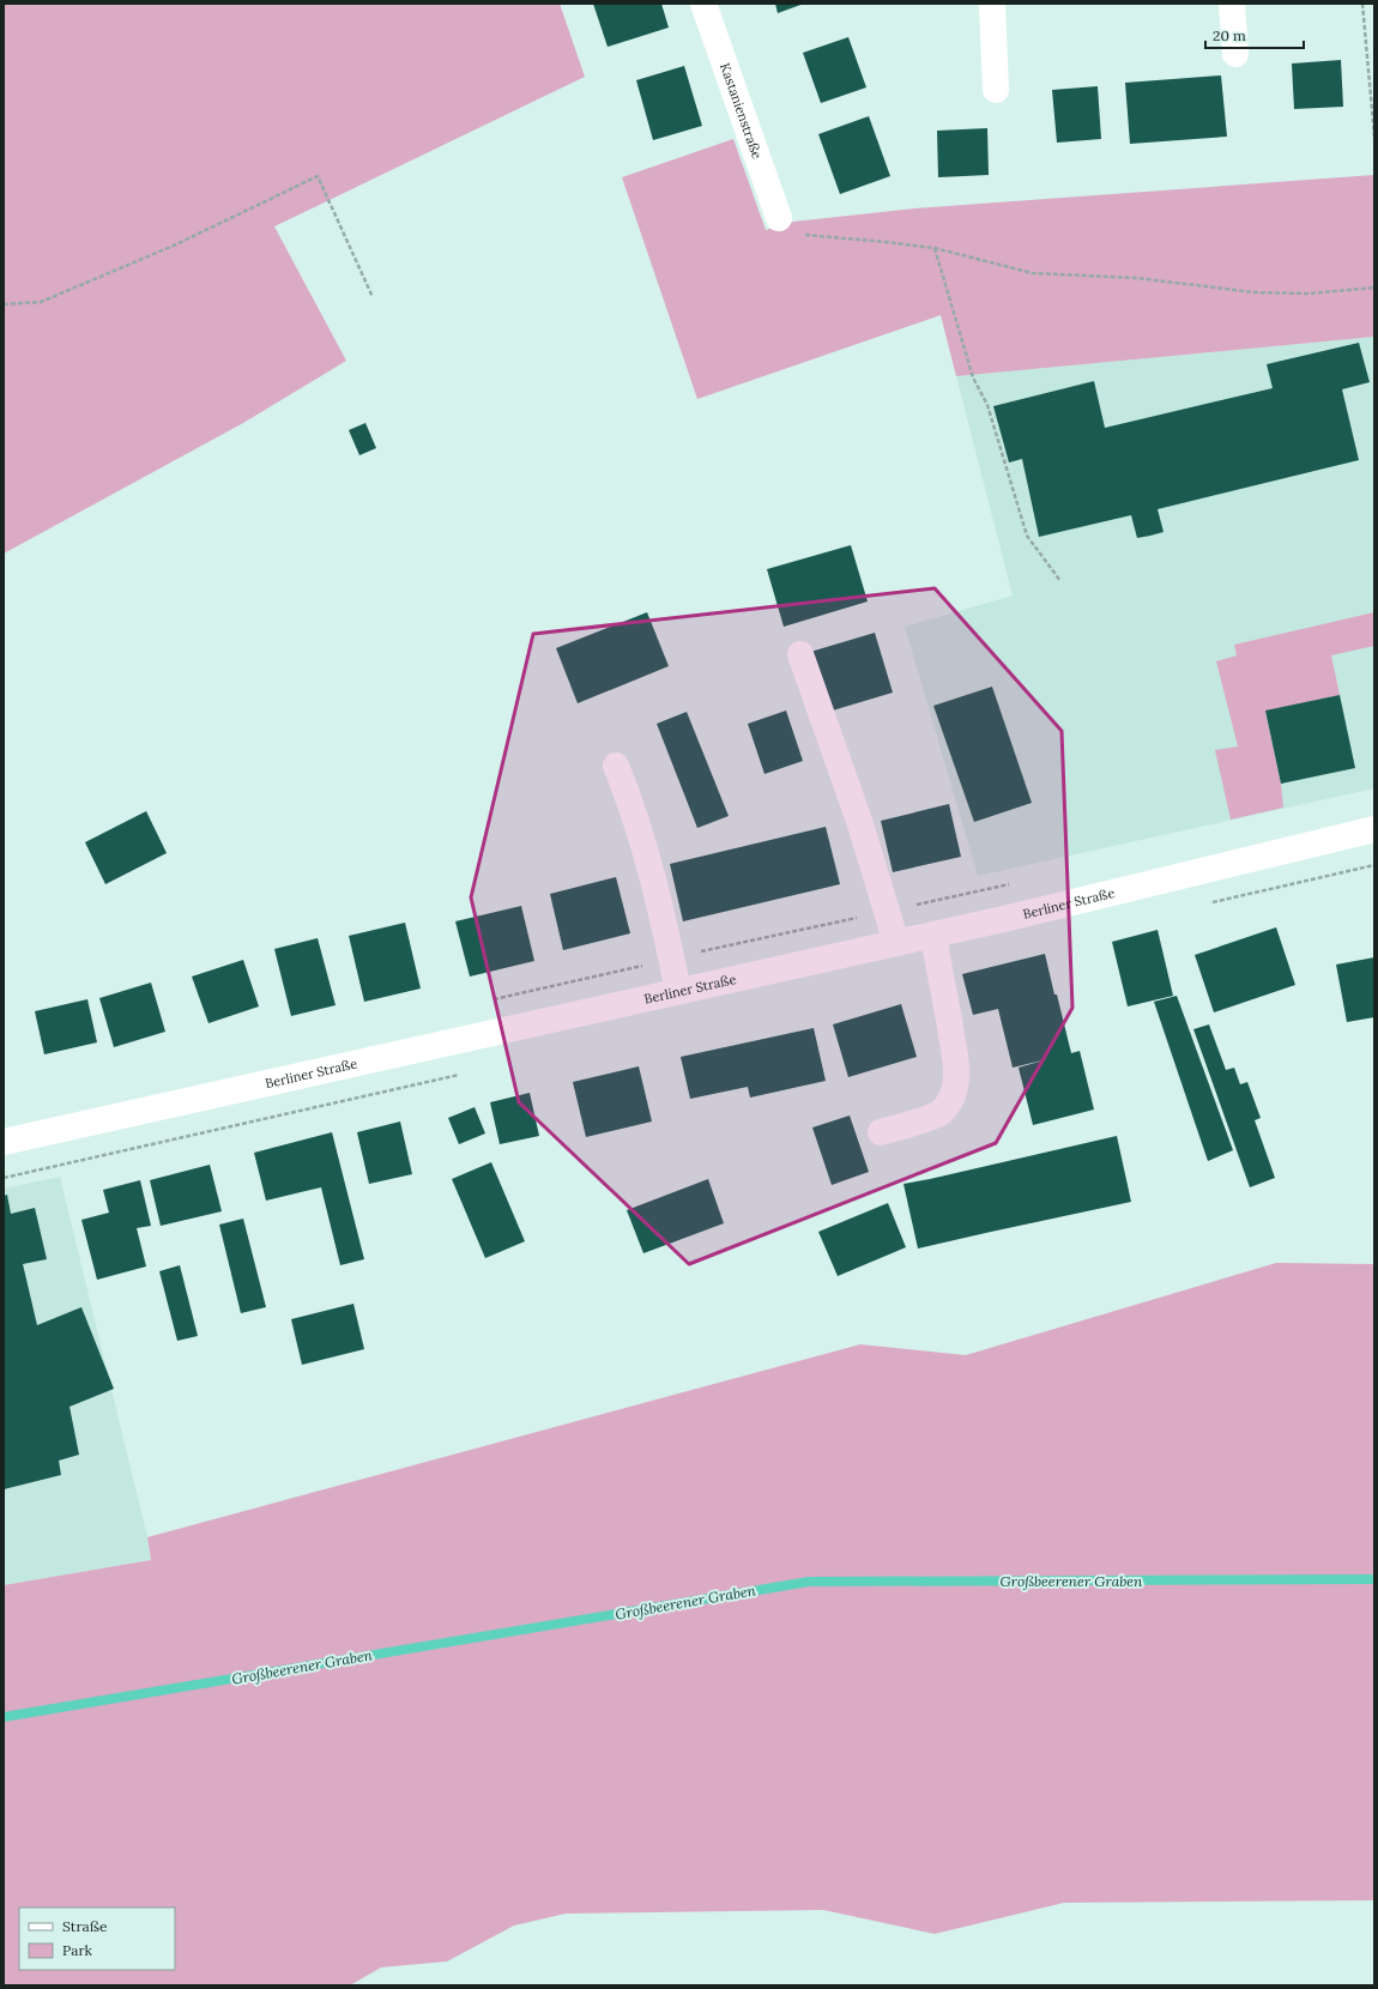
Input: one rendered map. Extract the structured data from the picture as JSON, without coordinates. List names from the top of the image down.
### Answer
{
  "streets": {
    "street": ["Kastanienstraße", "Berliner Straße"]
  },
  "water": ["Großbeerener Graben"],
  "legend": ["Straße", "Park"],
  "scale_bar": "20 m"
}
